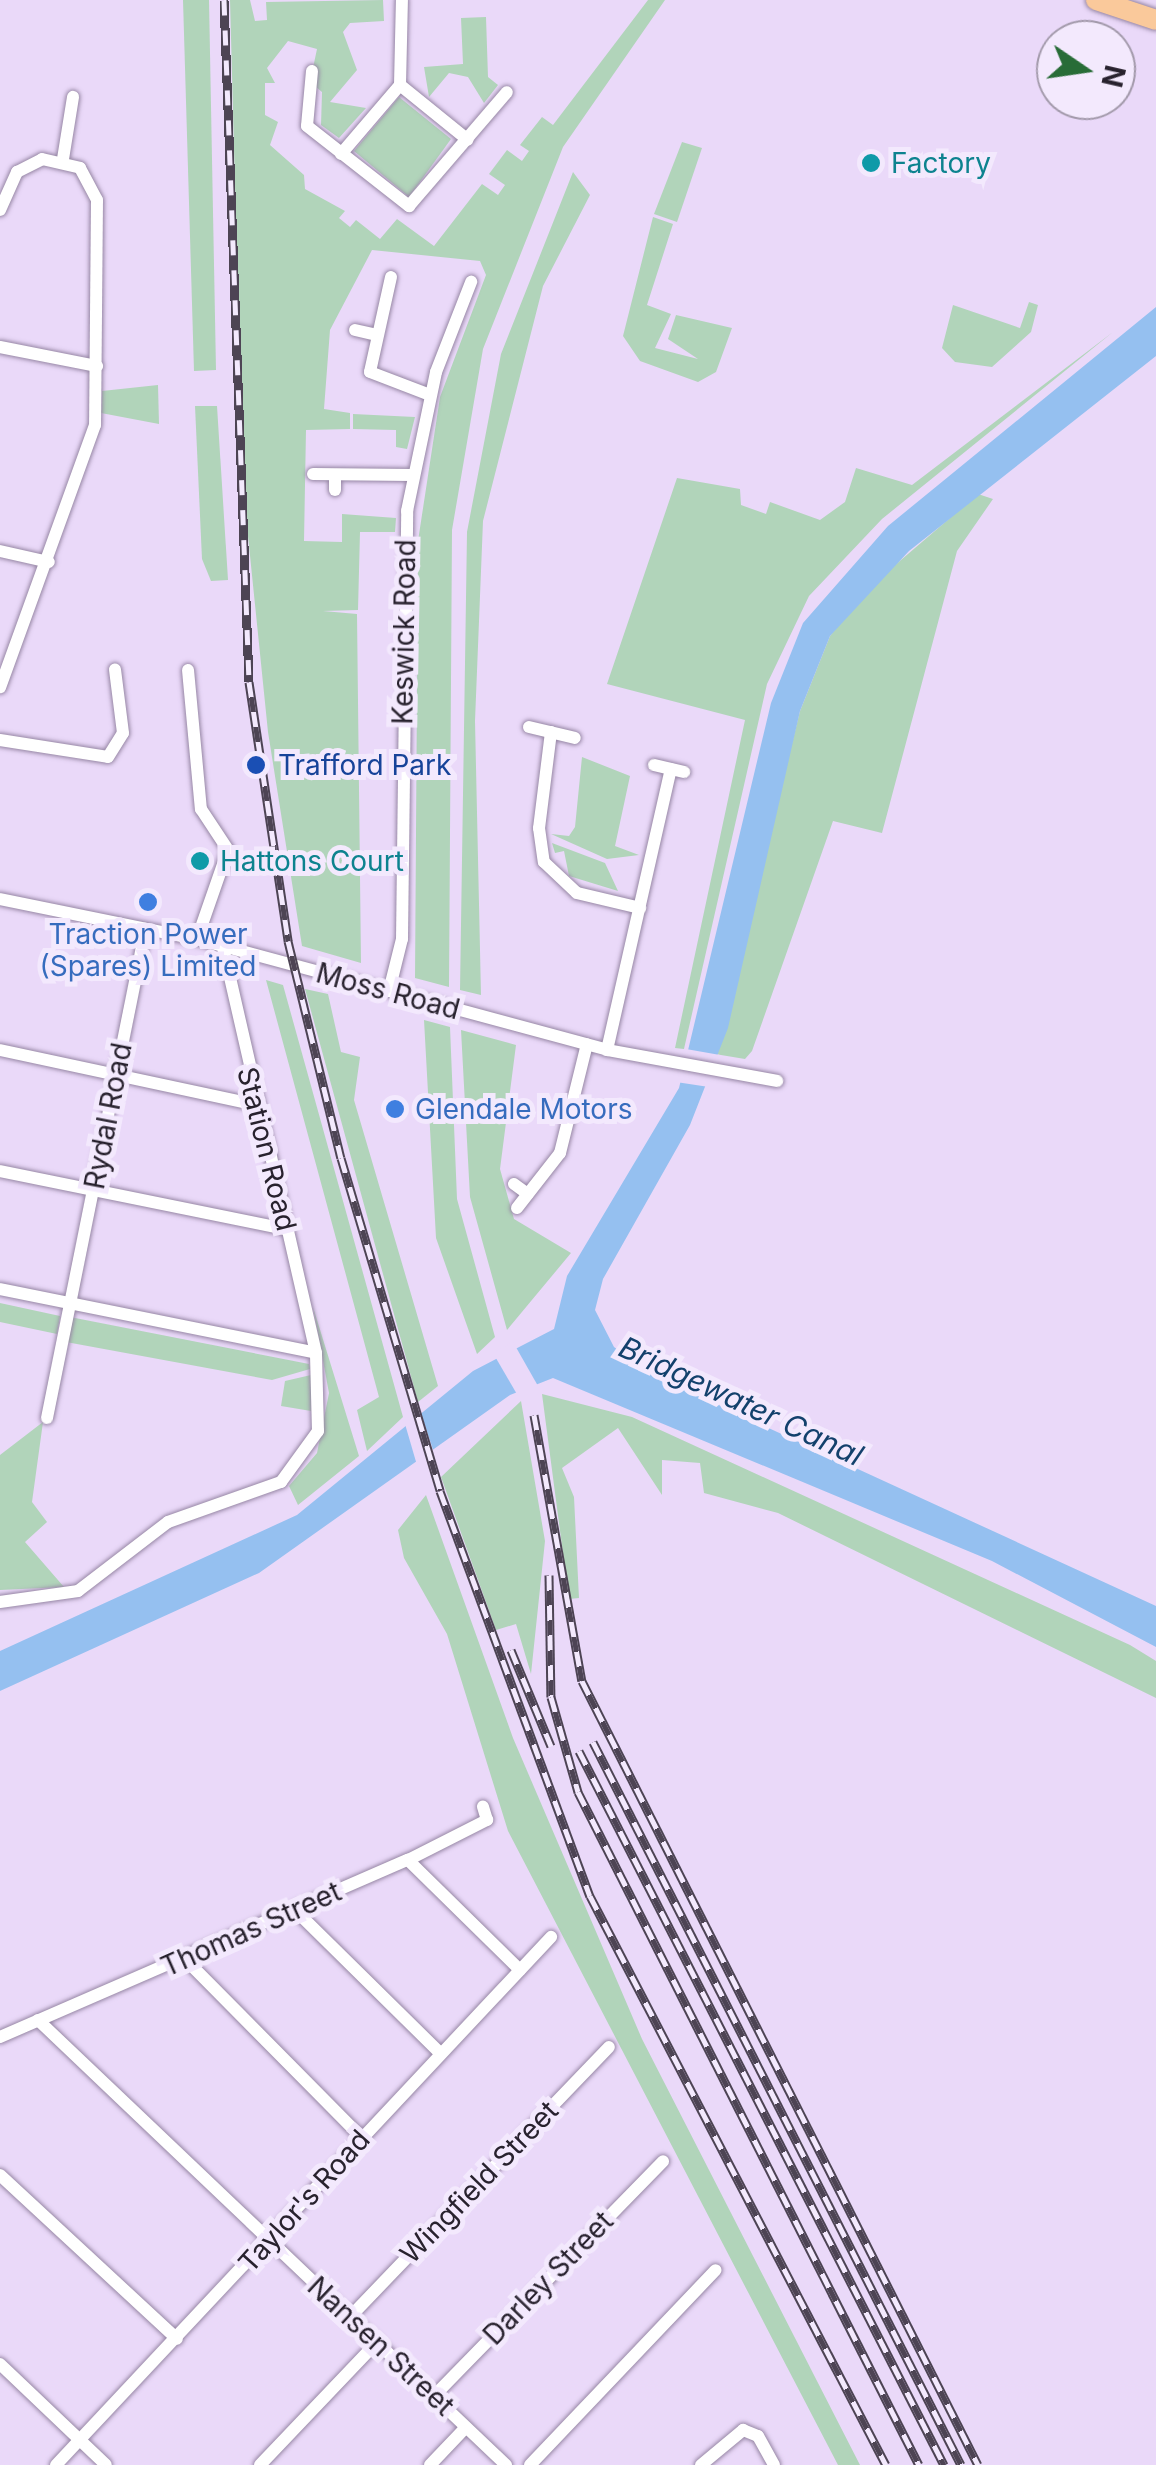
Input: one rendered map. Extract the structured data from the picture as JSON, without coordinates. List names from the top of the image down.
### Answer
{
  "streets": {
    "street": [
      "Keswick Road",
      "Moss Road",
      "Rydal Road",
      "Station Road",
      "Thomas Street",
      "Wingfield Street",
      "Taylor's Road",
      "Darley Street",
      "Nansen Street"
    ]
  },
  "crossings": [
    ["Keswick Road", "Moss Road"],
    ["Moss Road", "Rydal Road"],
    ["Moss Road", "Station Road"],
    ["Thomas Street", "Nansen Street"],
    ["Wingfield Street", "Nansen Street"],
    ["Taylor's Road", "Nansen Street"],
    ["Darley Street", "Nansen Street"]
  ],
  "water": ["Bridgewater Canal"],
  "places": [
    "Factory",
    "Trafford Park",
    "Hattons Court",
    "Traction Power (Spares) Limited",
    "Glendale Motors"
  ],
  "north": "right"
}
